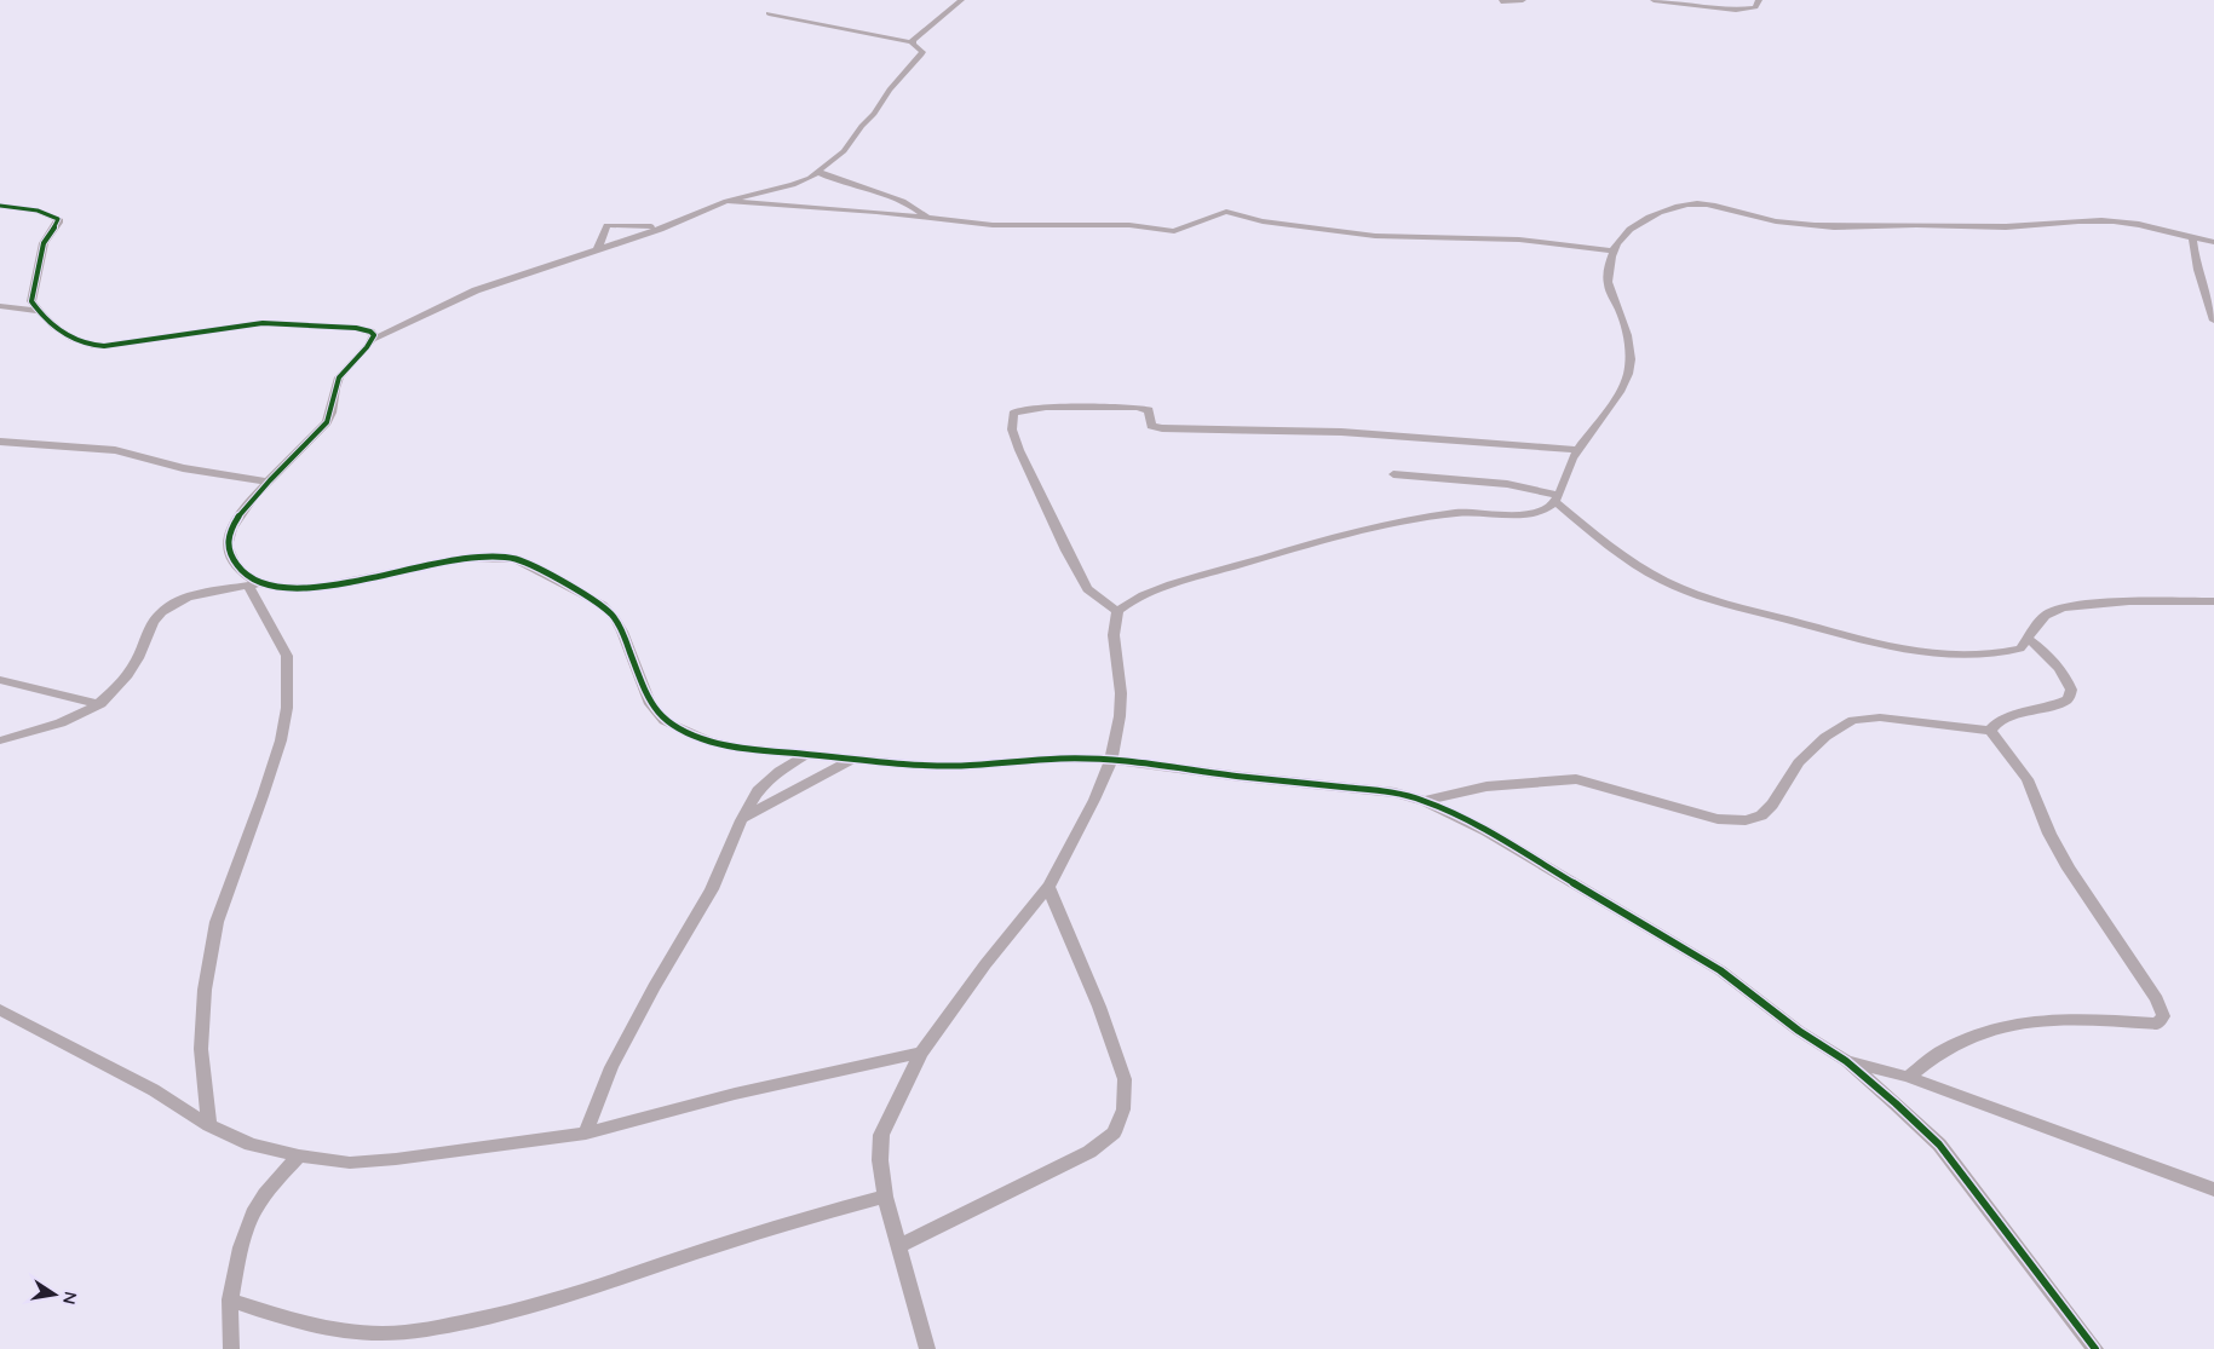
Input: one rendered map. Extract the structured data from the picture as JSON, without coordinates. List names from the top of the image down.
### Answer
{
  "north": "right"
}
